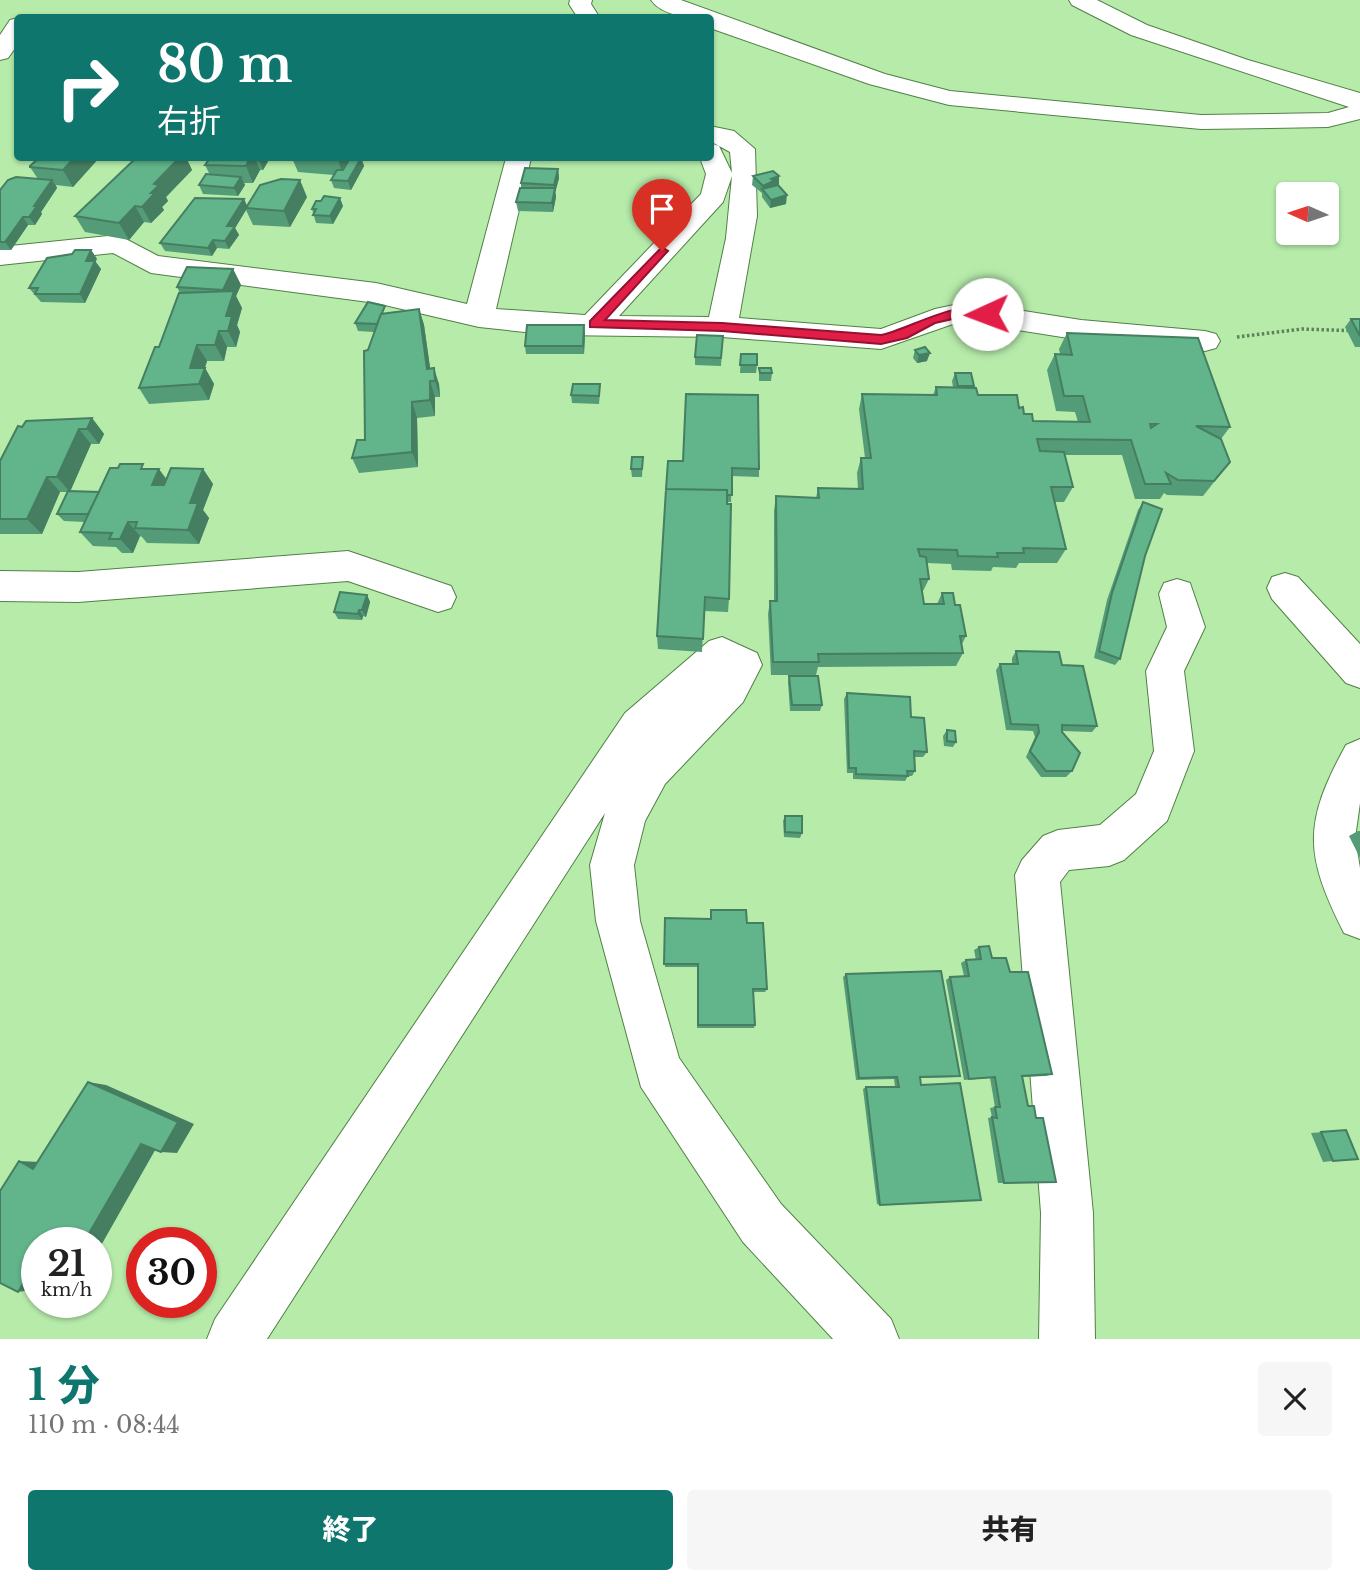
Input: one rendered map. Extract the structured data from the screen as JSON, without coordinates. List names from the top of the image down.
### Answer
{
  "north": "left",
  "page": {
    "turn": ["80 m", "右折"],
    "speed": "21 km/h",
    "limit": "30",
    "heading": ["1 分", "110 m · 08:44"],
    "buttons": ["終了", "共有"]
  }
}
